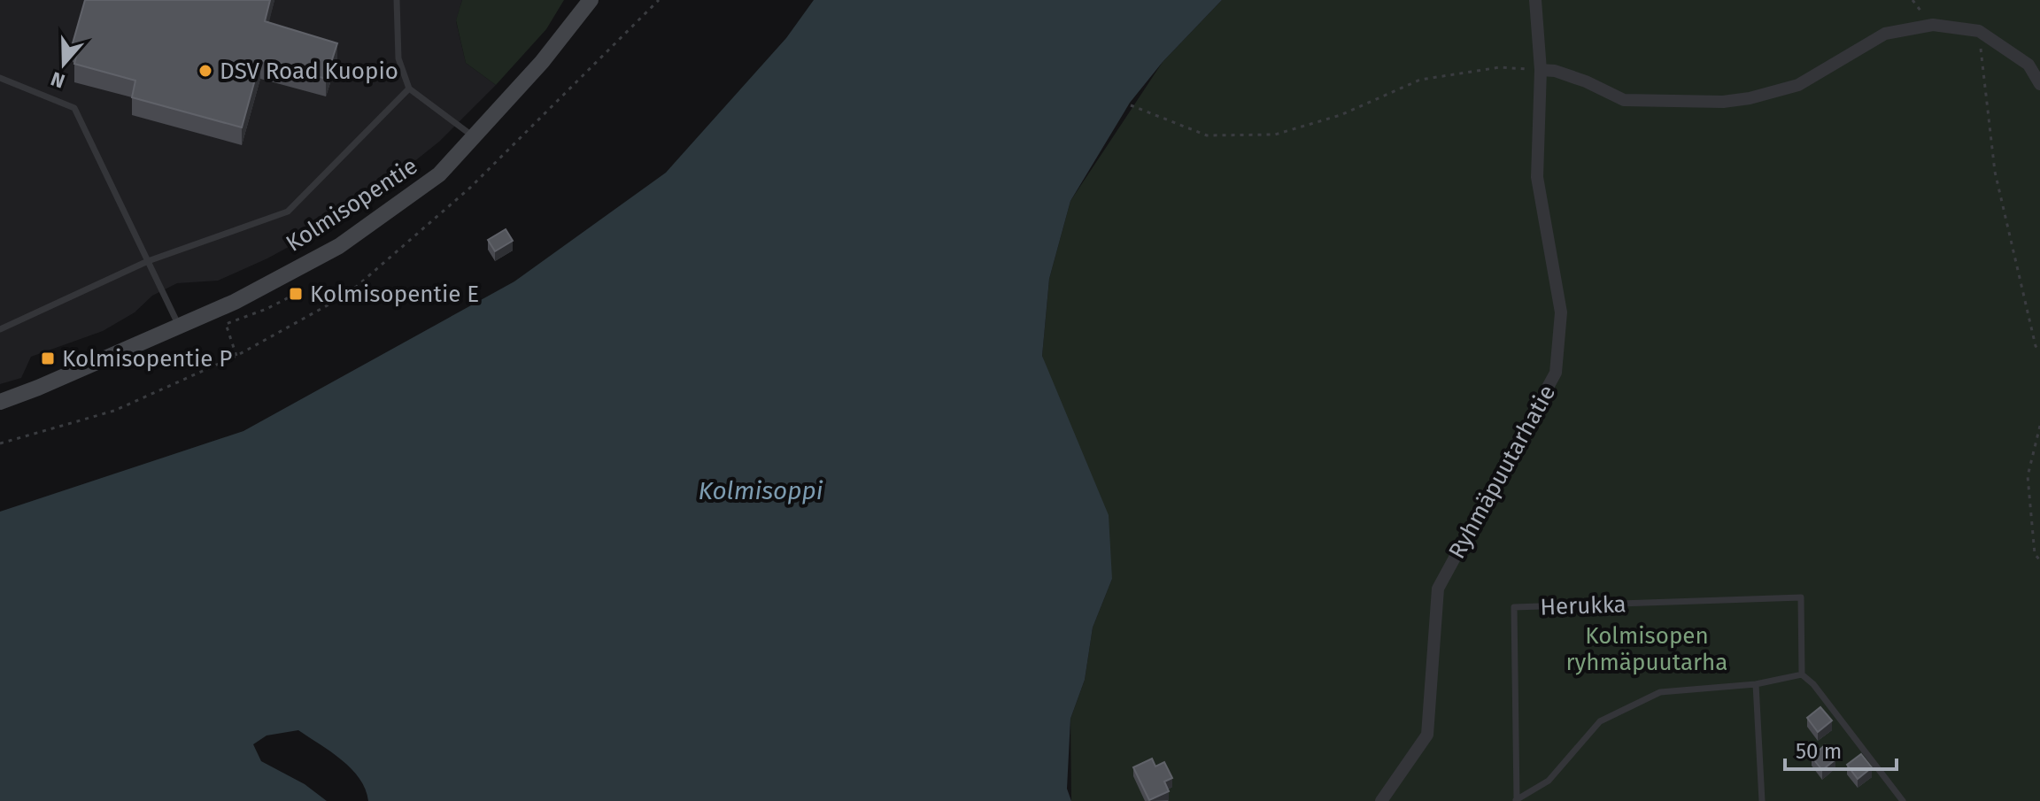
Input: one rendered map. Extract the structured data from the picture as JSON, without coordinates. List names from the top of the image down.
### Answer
{
  "streets": {
    "main road": ["Kolmisopentie"],
    "street": ["Ryhmäpuutarhatie"],
    "lane": ["Herukka"]
  },
  "water": ["Kolmisoppi"],
  "parks": ["Kolmisopen ryhmäpuutarha"],
  "places": {
    "other": ["DSV Road Kuopio"],
    "transit": ["Kolmisopentie E", "Kolmisopentie P"]
  },
  "scale_bar": "50 m",
  "north": "bottom"
}
